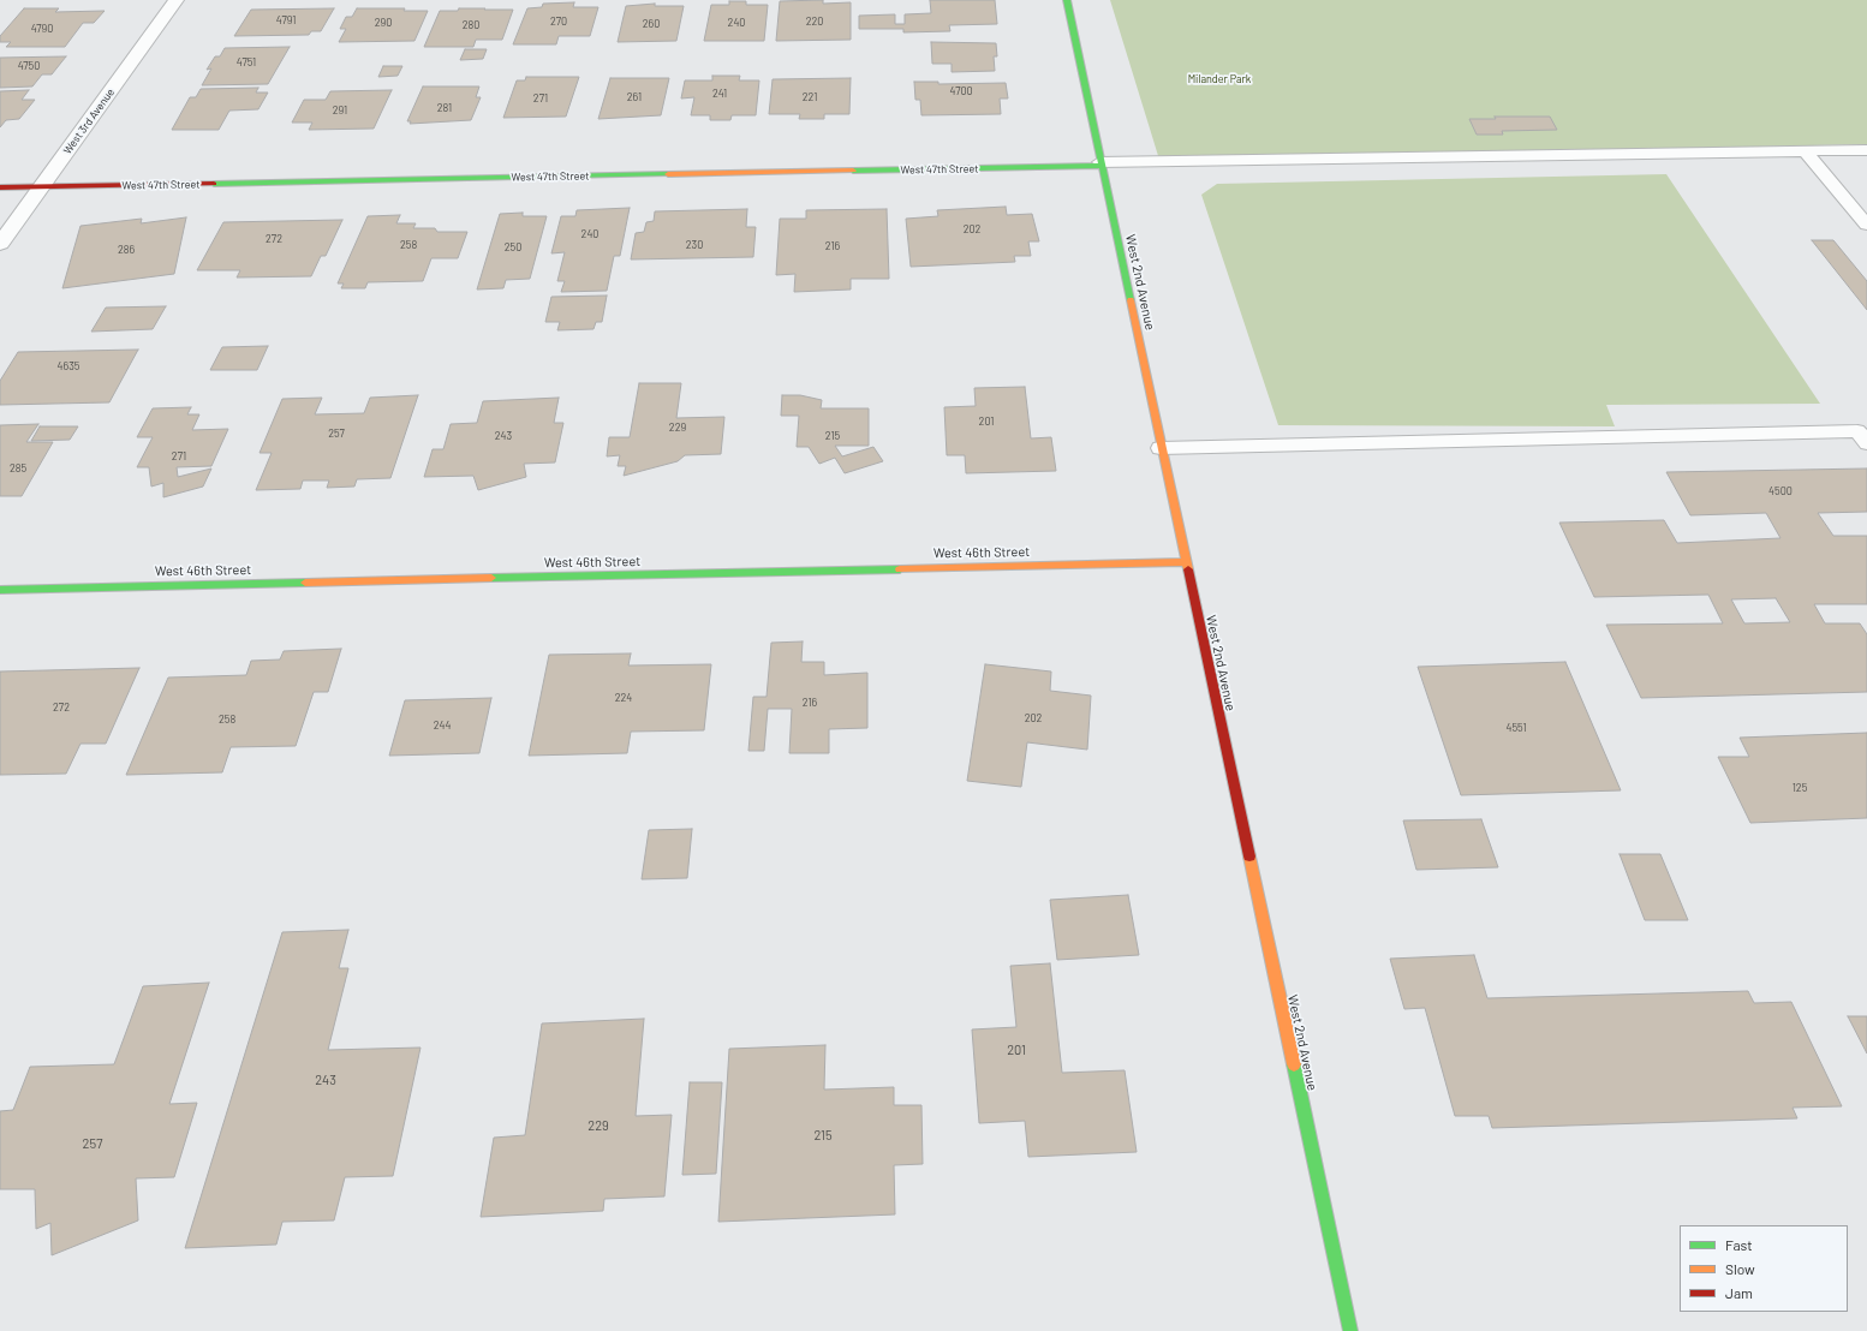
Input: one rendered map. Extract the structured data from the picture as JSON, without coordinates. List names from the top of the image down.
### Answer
{
  "streets": {
    "street": [
      "West 3rd Avenue",
      "West 47th Street",
      "West 2nd Avenue",
      "West 46th Street"
    ]
  },
  "crossings": [
    ["West 3rd Avenue", "West 47th Street"],
    ["West 47th Street", "West 2nd Avenue"],
    ["West 2nd Avenue", "West 46th Street"]
  ],
  "parks": ["Milander Park"],
  "house_numbers": [
    "4791",
    "270",
    "220",
    "290",
    "240",
    "260",
    "280",
    "4790",
    "4751",
    "4750",
    "4700",
    "241",
    "261",
    "221",
    "271",
    "281",
    "291",
    "202",
    "240",
    "272",
    "258",
    "230",
    "216",
    "250",
    "286",
    "4635",
    "201",
    "229",
    "257",
    "243",
    "215",
    "271",
    "285",
    "4500",
    "224",
    "216",
    "272",
    "202",
    "258",
    "244",
    "4551",
    "125",
    "201",
    "243",
    "229",
    "215",
    "257"
  ],
  "legend": ["Fast", "Slow", "Jam"]
}
